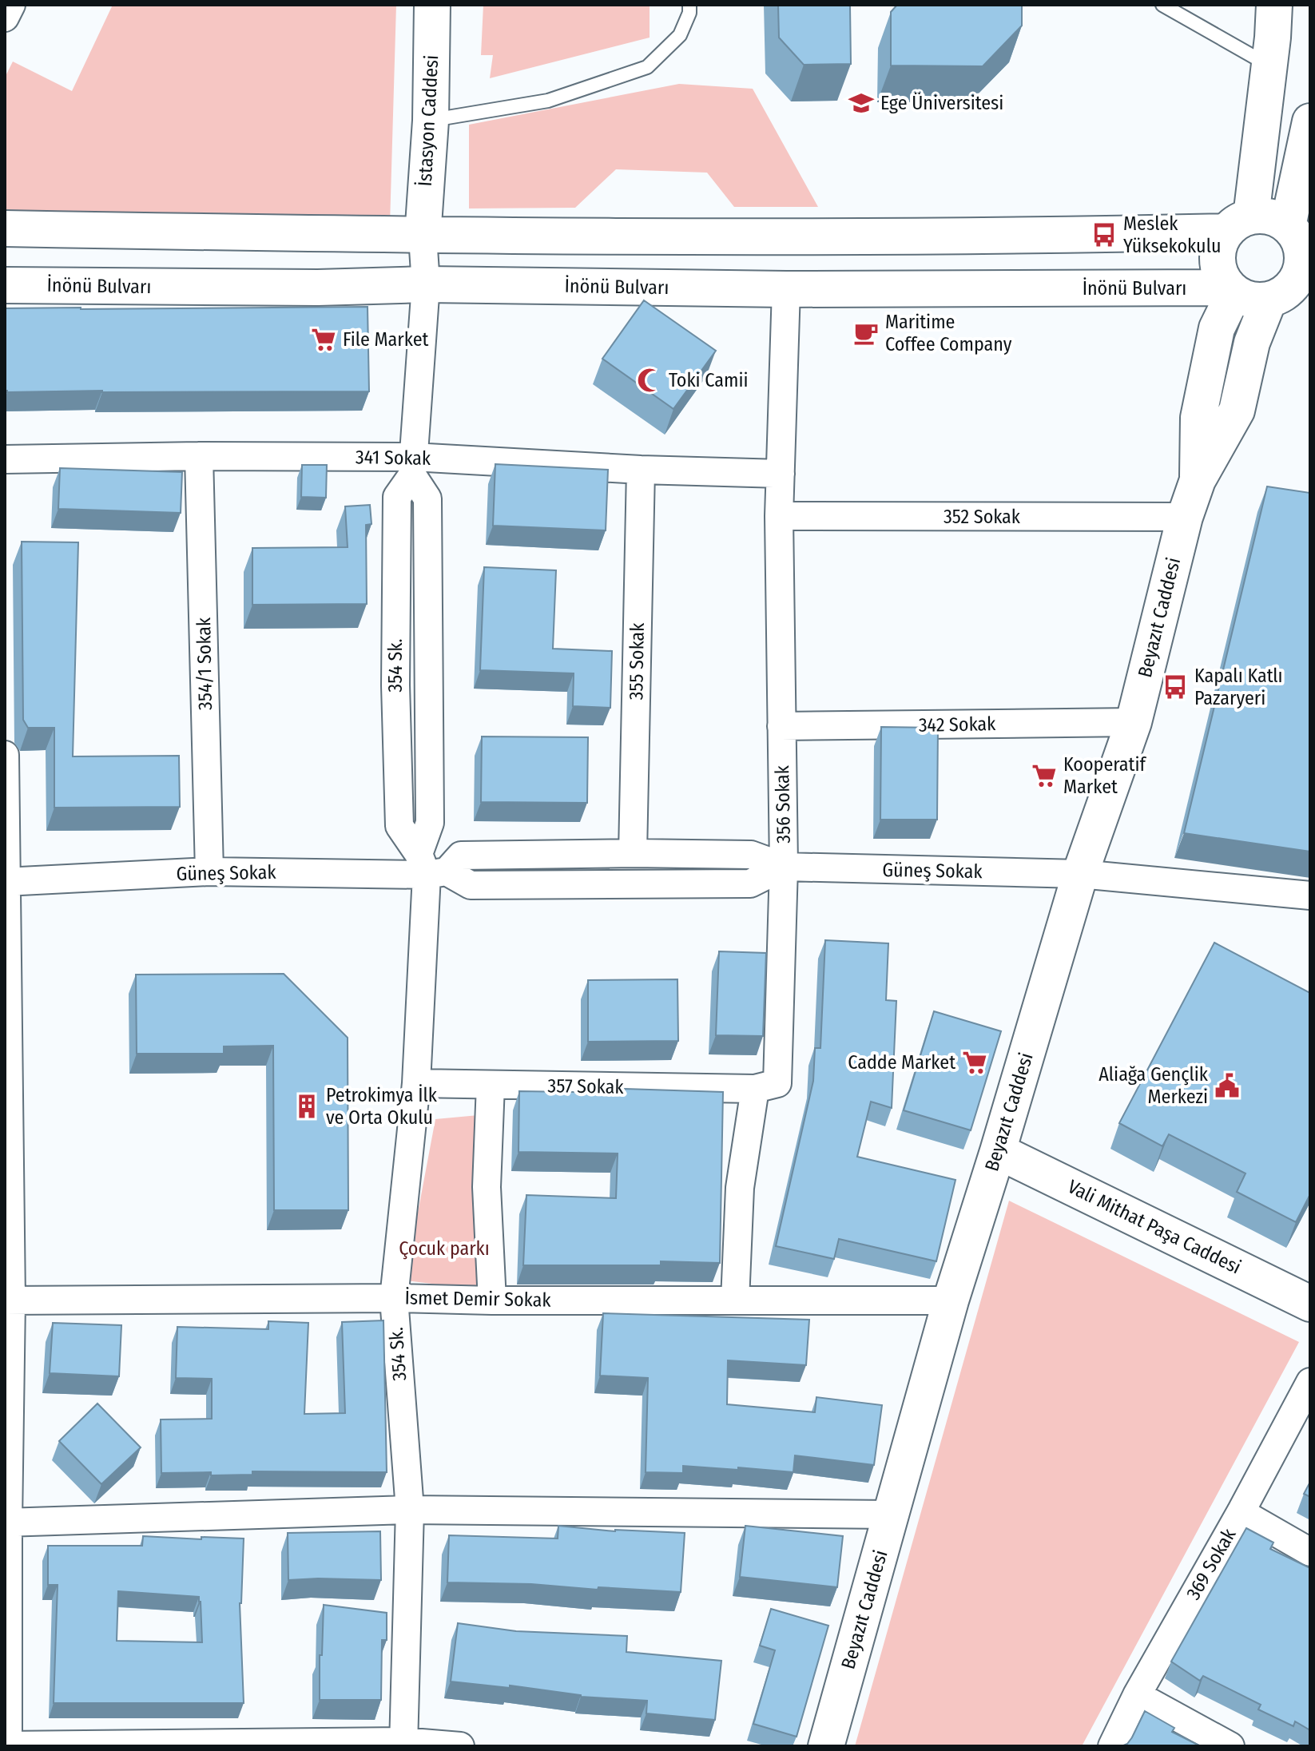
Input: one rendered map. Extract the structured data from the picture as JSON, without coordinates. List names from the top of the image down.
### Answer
{
  "streets": {
    "street": [
      "İstasyon Caddesi",
      "İnönü Bulvarı",
      "341 Sokak",
      "352 Sokak",
      "Beyazıt Caddesi",
      "355 Sokak",
      "354/1 Sokak",
      "354 Sk.",
      "342 Sokak",
      "356 Sokak",
      "Güneş Sokak",
      "357 Sokak",
      "Vali Mithat Paşa Caddesi",
      "İsmet Demir Sokak",
      "369 Sokak"
    ]
  },
  "crossings": [
    ["İstasyon Caddesi", "354 Sk."],
    ["İnönü Bulvarı", "Beyazıt Caddesi"],
    ["İnönü Bulvarı", "354 Sk."],
    ["İnönü Bulvarı", "356 Sokak"],
    ["341 Sokak", "355 Sokak"],
    ["341 Sokak", "354/1 Sokak"],
    ["341 Sokak", "354 Sk."],
    ["341 Sokak", "356 Sokak"],
    ["352 Sokak", "Beyazıt Caddesi"],
    ["352 Sokak", "356 Sokak"],
    ["Beyazıt Caddesi", "342 Sokak"],
    ["Beyazıt Caddesi", "Güneş Sokak"],
    ["Beyazıt Caddesi", "Vali Mithat Paşa Caddesi"],
    ["Beyazıt Caddesi", "İsmet Demir Sokak"],
    ["355 Sokak", "Güneş Sokak"],
    ["354/1 Sokak", "Güneş Sokak"],
    ["354 Sk.", "Güneş Sokak"],
    ["354 Sk.", "357 Sokak"],
    ["354 Sk.", "İsmet Demir Sokak"],
    ["342 Sokak", "356 Sokak"],
    ["356 Sokak", "Güneş Sokak"],
    ["356 Sokak", "357 Sokak"]
  ],
  "parks": ["Çocuk parkı"],
  "places": {
    "school or university": ["Ege Üniversitesi"],
    "bus stop": ["Meslek Yüksekokulu", "Kapalı Katlı Pazaryeri"],
    "cafe": ["Maritime Coffee Company"],
    "supermarket": ["File Market", "Kooperatif Market", "Cadde Market"],
    "mosque": ["Toki Camii"],
    "public building": ["Aliağa Gençlik Merkezi"],
    "building": ["Petrokimya İlk ve Orta Okulu"]
  }
}
